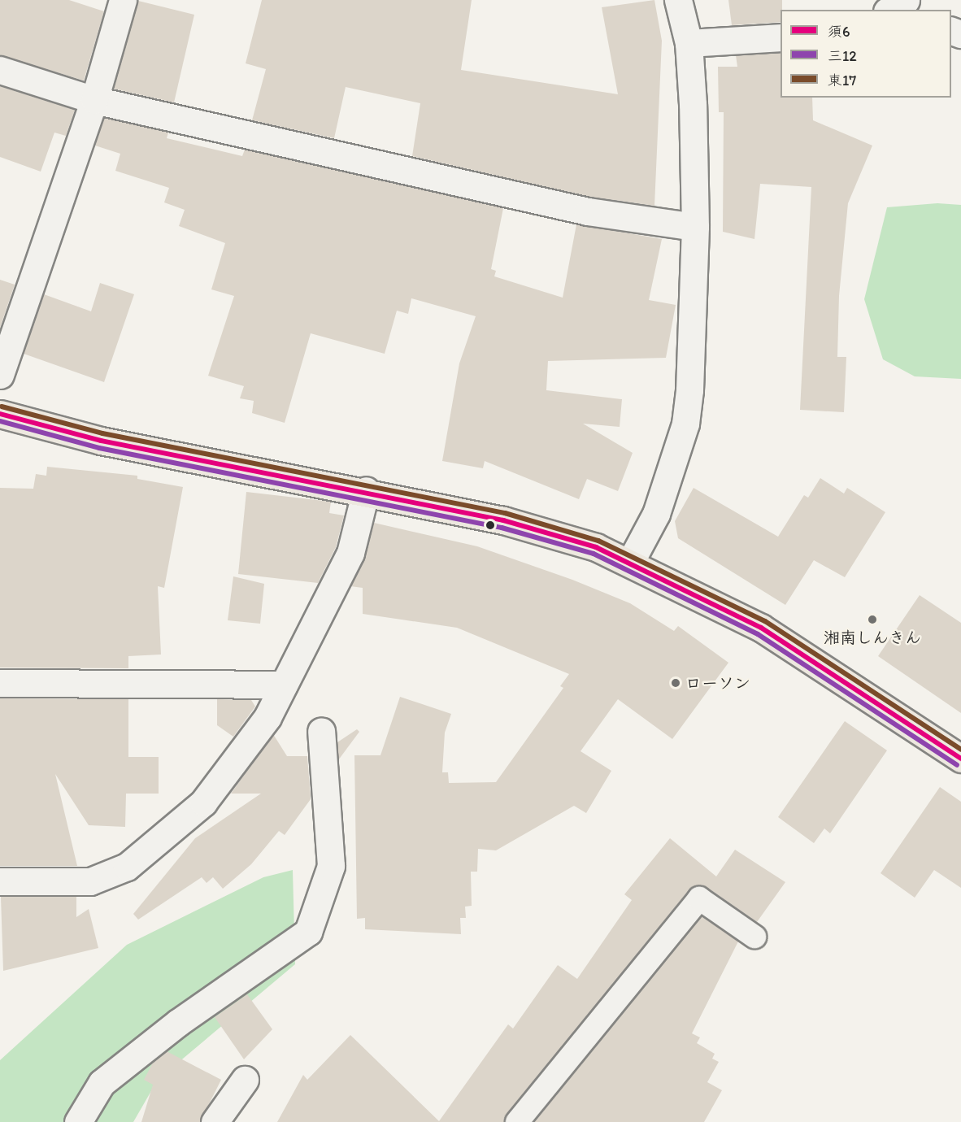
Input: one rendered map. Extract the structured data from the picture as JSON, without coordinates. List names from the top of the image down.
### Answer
{
  "places": ["湘南しんきん", "ローソン"],
  "lines": ["transit line 東17", "transit line 須6", "transit line 三12"],
  "legend": ["須6", "三12", "東17"]
}
